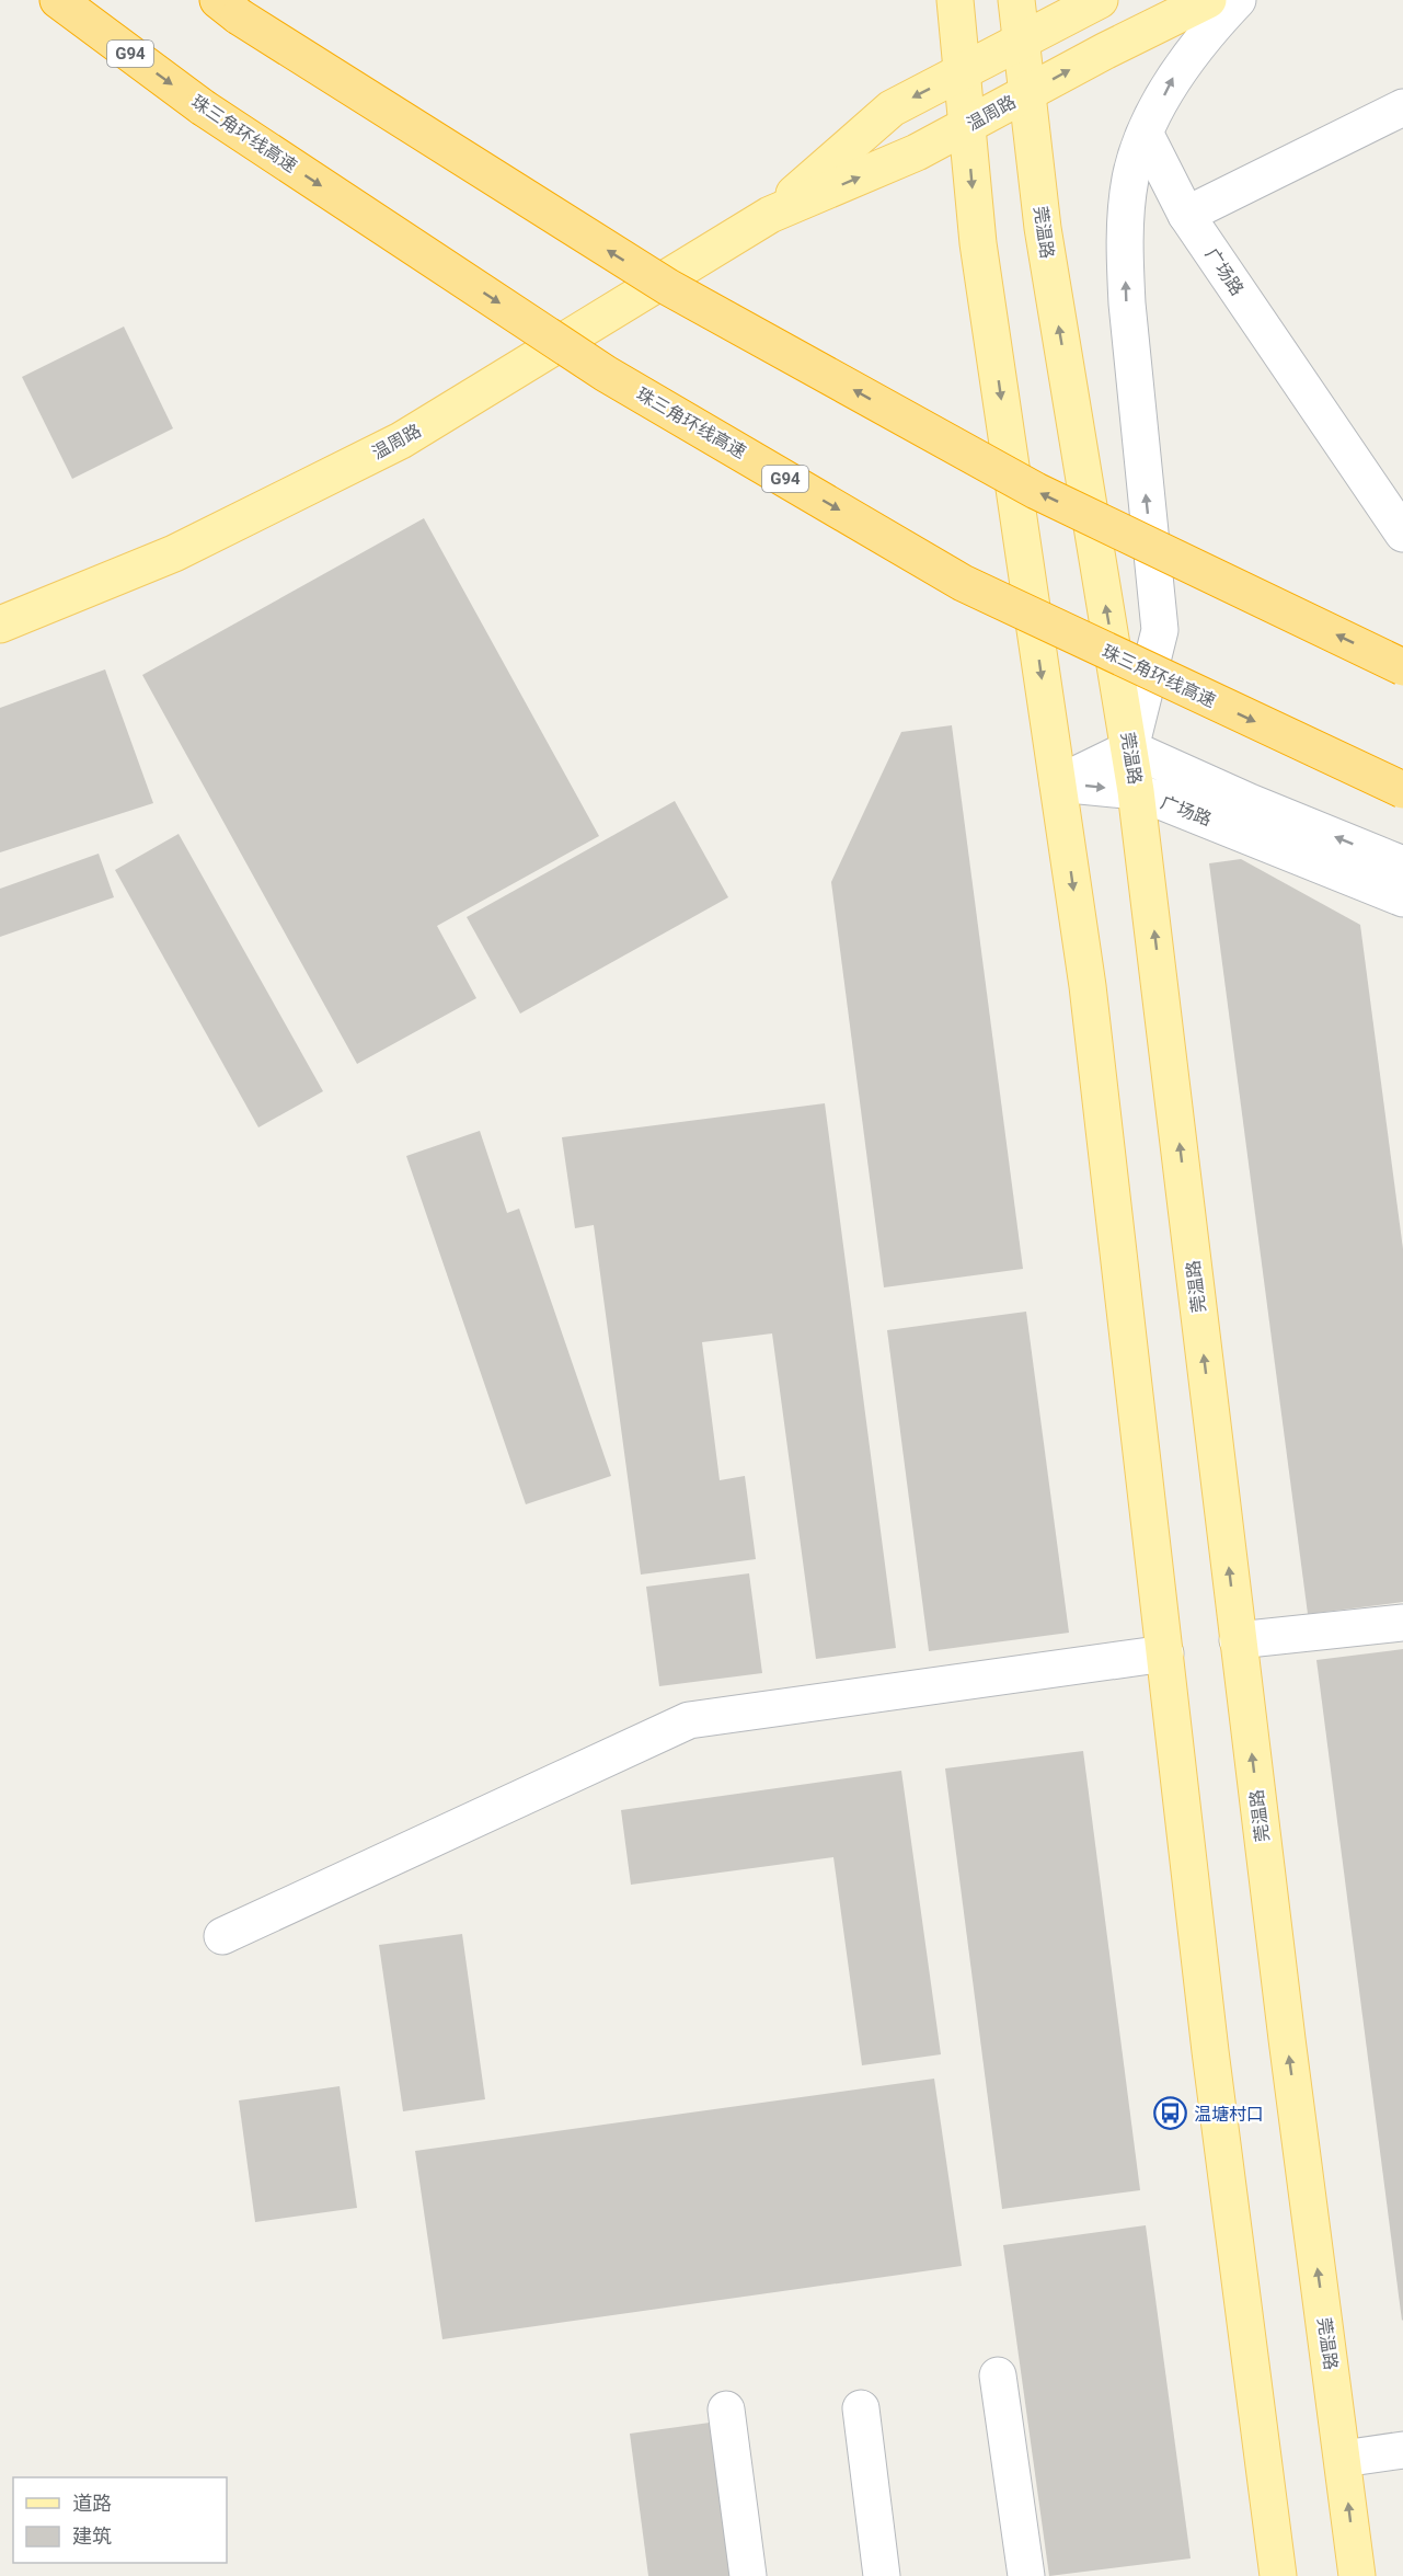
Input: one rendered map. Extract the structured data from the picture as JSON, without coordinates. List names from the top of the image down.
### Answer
{
  "streets": {
    "highway": ["G94", "珠三角环线高速"],
    "main road": ["温周路", "莞温路"],
    "street": ["广场路"]
  },
  "crossings": [
    ["温周路", "莞温路"],
    ["莞温路", "广场路"]
  ],
  "places": {
    "bus stop": ["温塘村口"]
  },
  "legend": ["道路", "建筑"]
}
